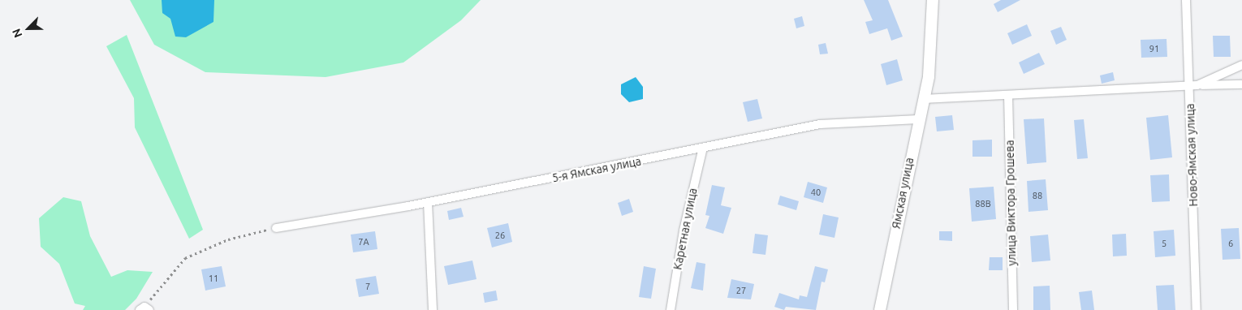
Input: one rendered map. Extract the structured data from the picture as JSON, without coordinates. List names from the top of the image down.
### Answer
{
  "streets": {
    "street": [
      "Ново-Ямская улица",
      "5-я Ямская улица",
      "Ямская улица",
      "улица Виктора Грошева",
      "Каретная улица"
    ]
  },
  "crossings": [
    ["5-я Ямская улица", "Ямская улица"],
    ["5-я Ямская улица", "Каретная улица"]
  ],
  "house_numbers": [
    "91",
    "40",
    "88",
    "88В",
    "26",
    "7А",
    "5",
    "6",
    "11",
    "7",
    "27"
  ],
  "north": "bottom left"
}
